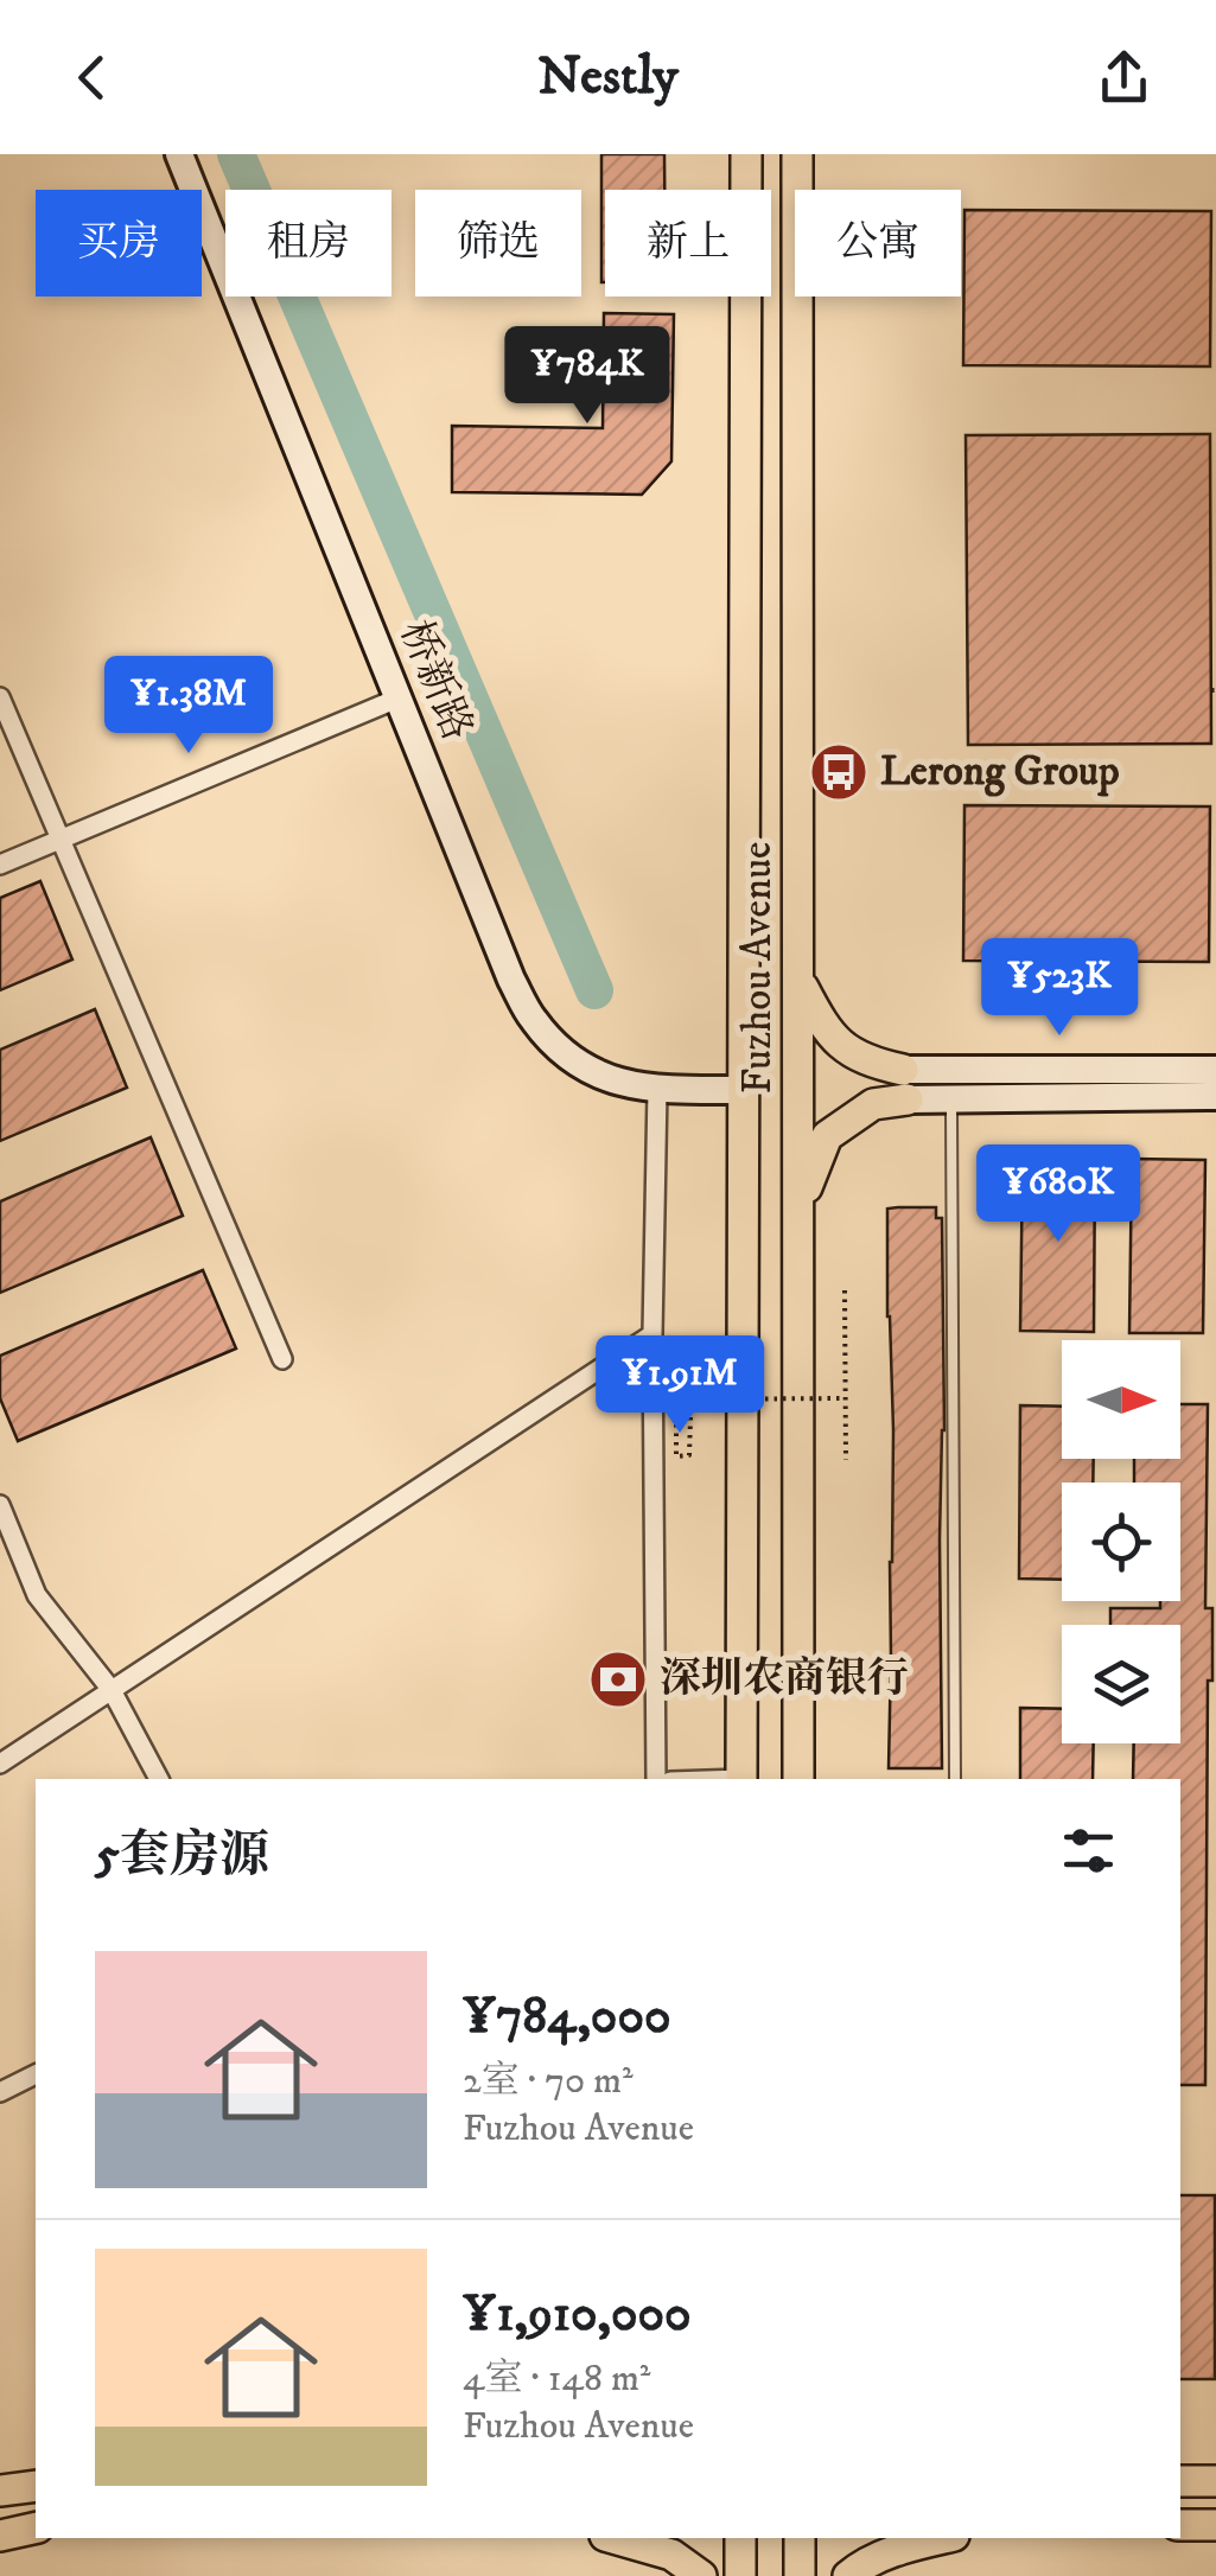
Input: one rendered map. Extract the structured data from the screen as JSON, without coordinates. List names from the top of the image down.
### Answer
{
  "streets": {
    "main road": ["Fuzhou Avenue"],
    "street": ["桥新路"]
  },
  "crossings": [
    ["桥新路", "Fuzhou Avenue"]
  ],
  "places": {
    "bus stop": ["Lerong Group"],
    "bank": ["深圳农商银行"]
  },
  "north": "right",
  "page": {
    "header": "Nestly",
    "chip": [
      "买房",
      "租房",
      "筛选",
      "新上",
      "公寓"
    ],
    "price": [
      "¥784K",
      "¥1.38M",
      "¥523K",
      "¥680K",
      "¥1.91M"
    ],
    "heading": "5套房源",
    "list": [
      {
        "name": "¥784,000",
        "note": "2室 · 70 m² · Fuzhou Avenue"
      },
      {
        "name": "¥1,910,000",
        "note": "4室 · 148 m² · Fuzhou Avenue"
      }
    ]
  }
}
